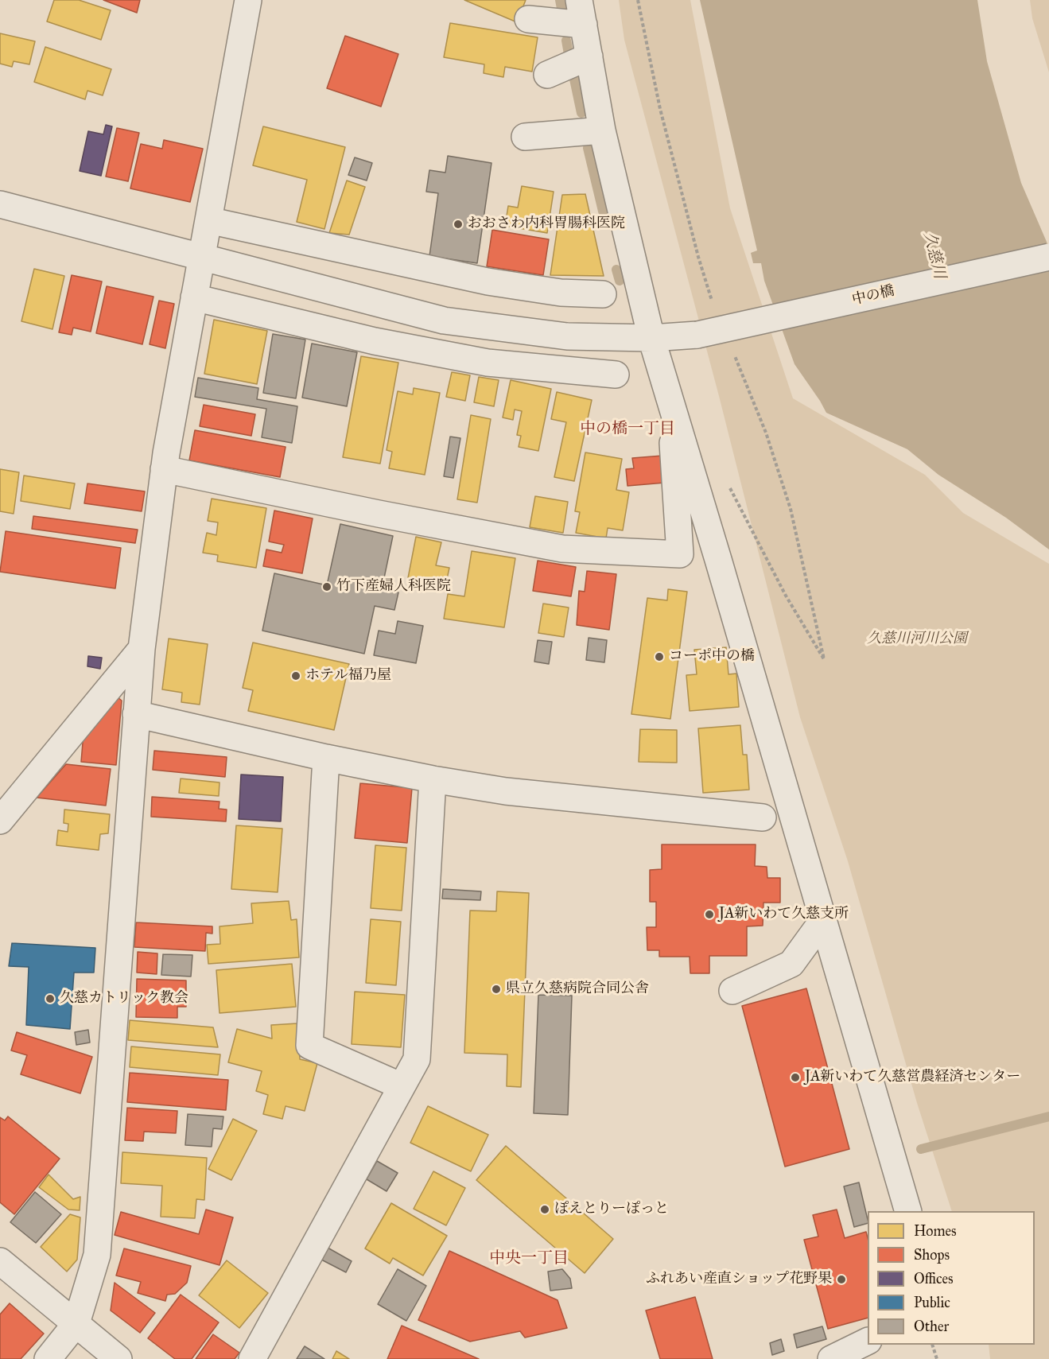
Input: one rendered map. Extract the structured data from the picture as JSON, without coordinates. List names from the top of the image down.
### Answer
{
  "streets": {
    "street": ["中の橋"]
  },
  "districts": ["中の橋一丁目", "中央一丁目"],
  "water": ["久慈川"],
  "parks": ["久慈川河川公園"],
  "places": [
    "おおさわ内科胃腸科医院",
    "竹下産婦人科医院",
    "コーポ中の橋",
    "ホテル福乃屋",
    "JA新いわて久慈支所",
    "県立久慈病院合同公舎",
    "久慈カトリック教会",
    "JA新いわて久慈営農経済センター",
    "ぽえとりーぽっと",
    "ふれあい産直ショップ花野果"
  ],
  "legend": [
    "Homes",
    "Shops",
    "Offices",
    "Public",
    "Other"
  ]
}
